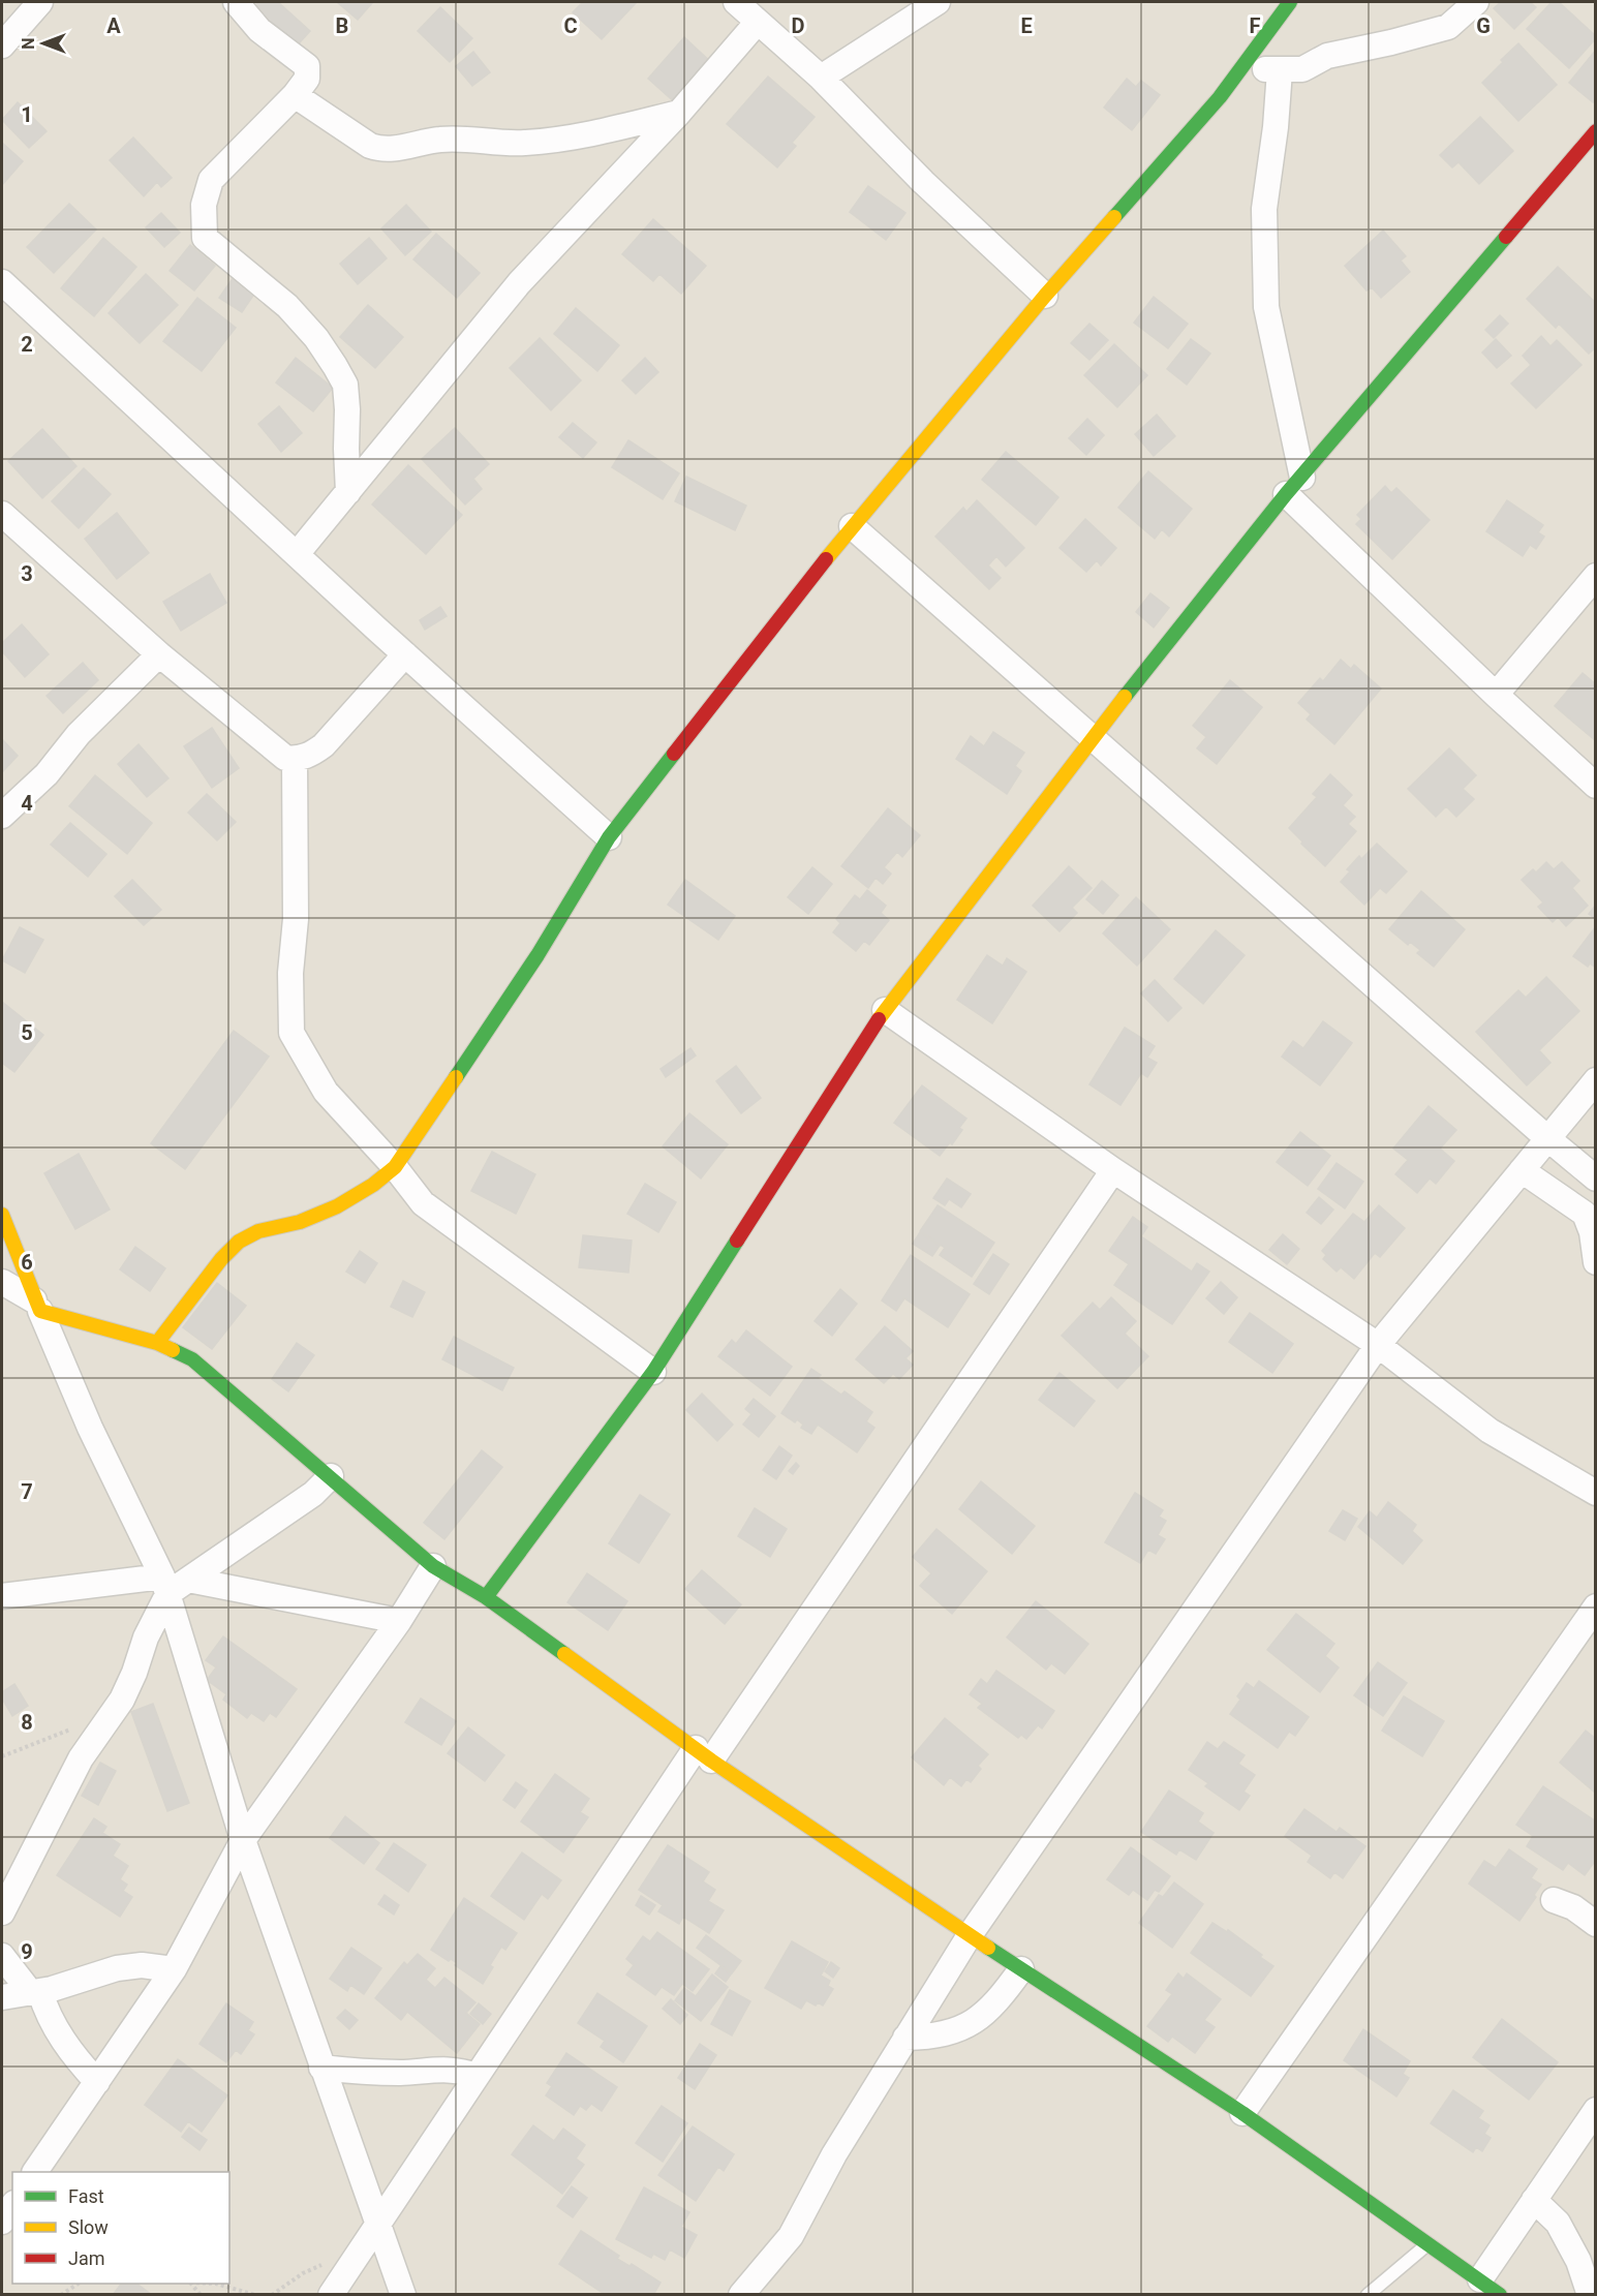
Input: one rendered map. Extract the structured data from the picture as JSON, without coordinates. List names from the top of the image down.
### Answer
{
  "legend": ["Fast", "Slow", "Jam"],
  "north": "left",
  "grid": {
    "columns": [
      "A",
      "B",
      "C",
      "D",
      "E",
      "F",
      "G"
    ],
    "rows": [
      "1",
      "2",
      "3",
      "4",
      "5",
      "6",
      "7",
      "8",
      "9"
    ]
  }
}
